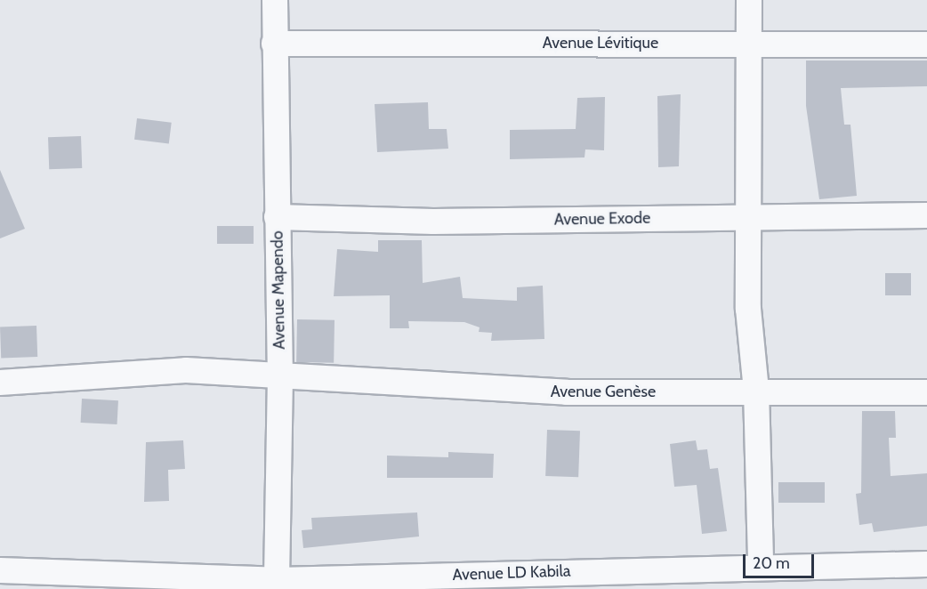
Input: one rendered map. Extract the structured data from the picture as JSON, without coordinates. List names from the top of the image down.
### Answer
{
  "streets": {
    "street": [
      "Avenue Lévitique",
      "Avenue Exode",
      "Avenue Mapendo",
      "Avenue Genèse",
      "Avenue LD Kabila"
    ]
  },
  "crossings": [
    ["Avenue Lévitique", "Avenue Mapendo"],
    ["Avenue Exode", "Avenue Mapendo"],
    ["Avenue Mapendo", "Avenue Genèse"],
    ["Avenue Mapendo", "Avenue LD Kabila"]
  ],
  "scale_bar": "20 m"
}
